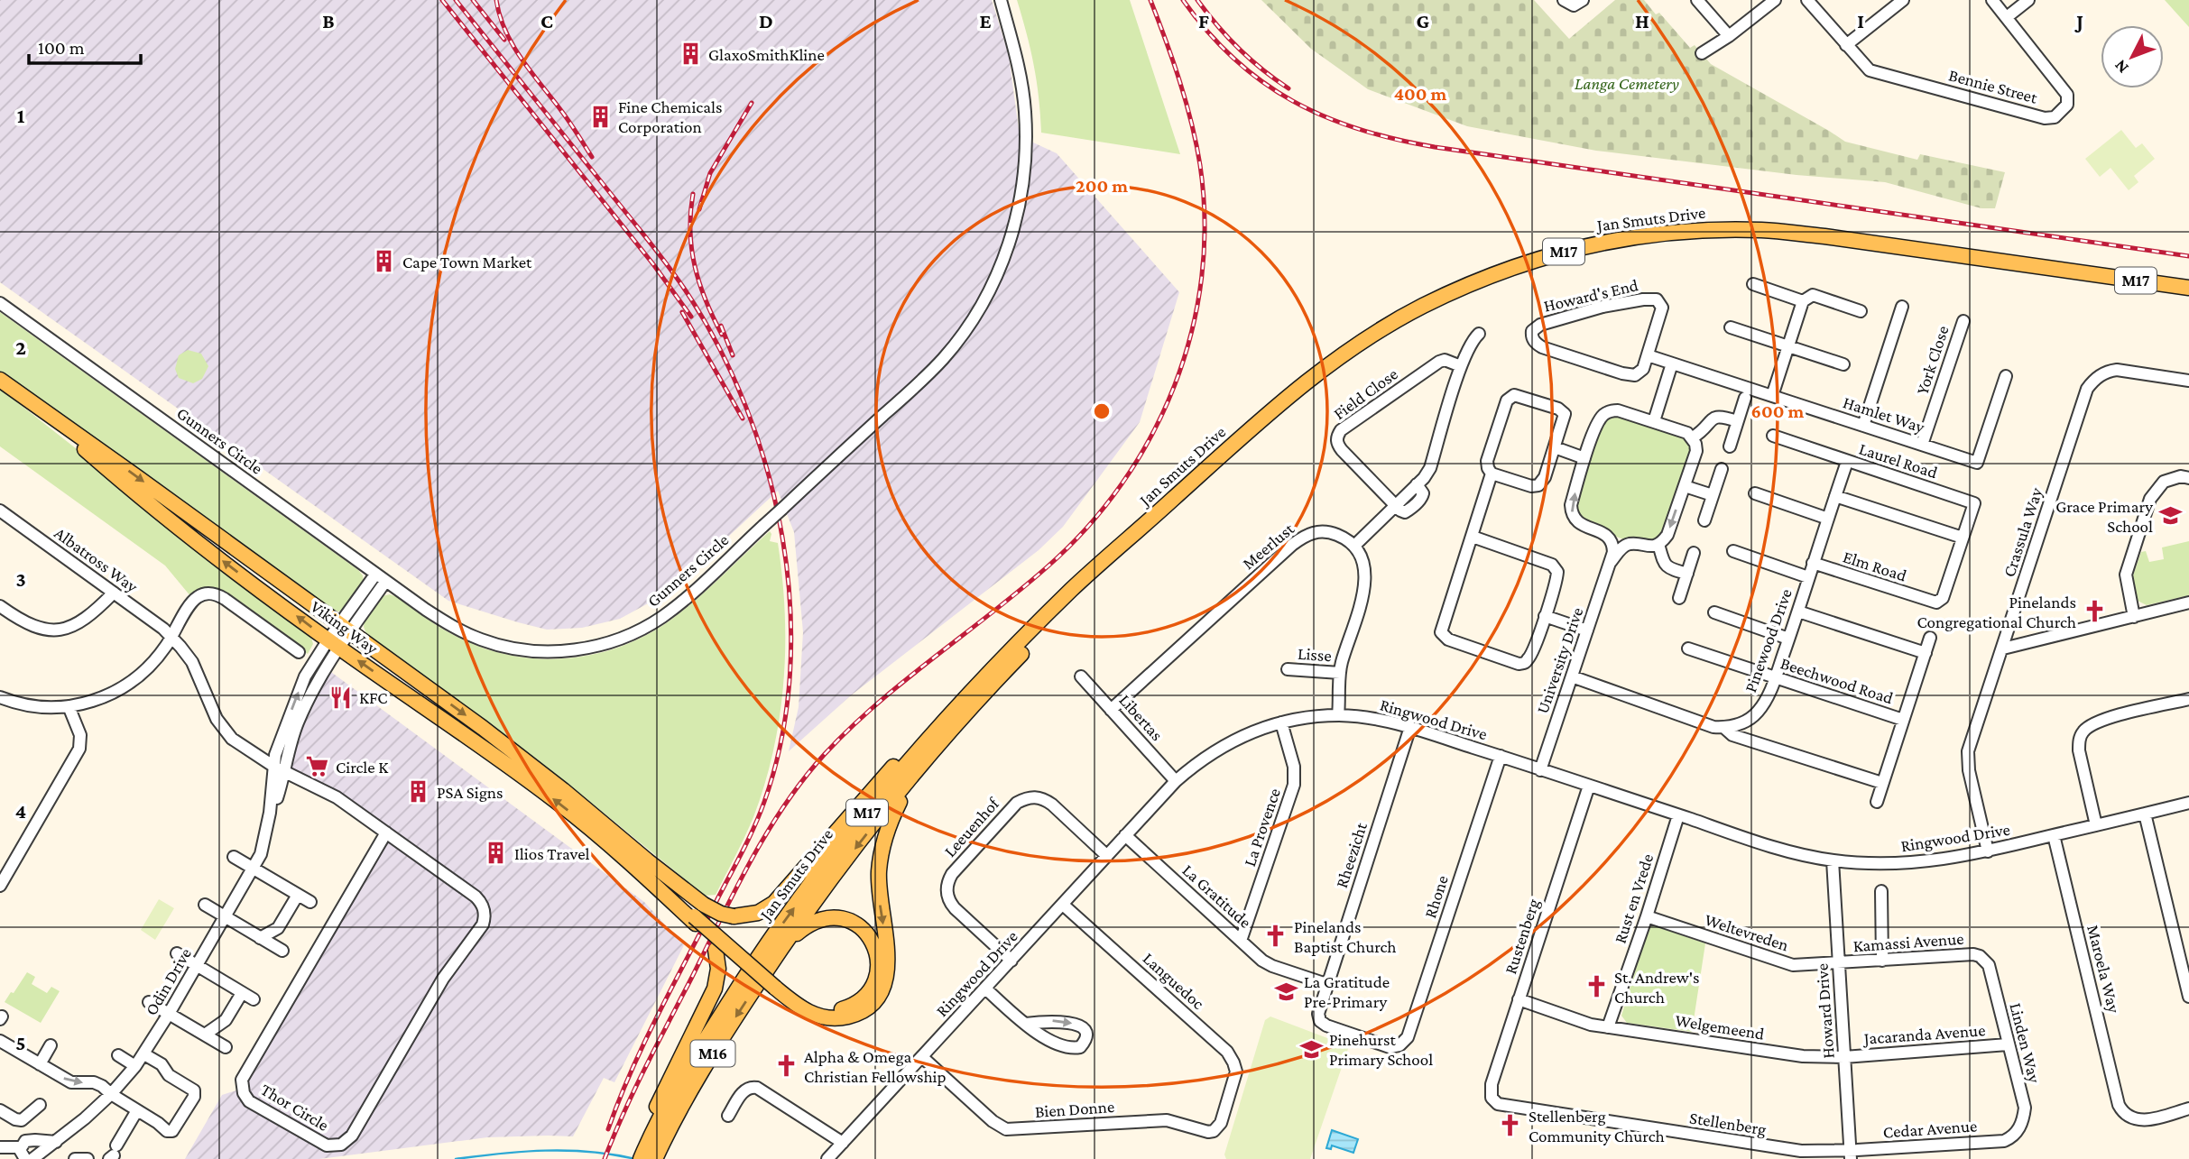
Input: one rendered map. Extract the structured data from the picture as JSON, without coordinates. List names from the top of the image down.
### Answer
{
  "streets": {
    "main road": [
      "Jan Smuts Drive",
      "M17",
      "Viking Way",
      "M16"
    ],
    "street": [
      "Bennie Street",
      "Howard's End",
      "York Close",
      "Field Close",
      "Hamlet Way",
      "Gunners Circle",
      "Laurel Road",
      "Crassula Way",
      "Meerlust",
      "Albatross Way",
      "Elm Road",
      "Pinewood Drive",
      "Lisse",
      "University Drive",
      "Beechwood Road",
      "Libertas",
      "Ringwood Drive",
      "Leeuenhof",
      "La Provence",
      "Rheezicht",
      "La Gratitude",
      "Rhone",
      "Rust en Vrede",
      "Weltevreden",
      "Rustenberg",
      "Kamassi Avenue",
      "Maroela Way",
      "Languedoc",
      "Odin Drive",
      "Howard Drive",
      "Welgemeend",
      "Jacaranda Avenue",
      "Linden Way",
      "Thor Circle",
      "Bien Donne",
      "Stellenberg",
      "Cedar Avenue"
    ]
  },
  "crossings": [
    ["Howard's End", "Hamlet Way"],
    ["York Close", "Hamlet Way"],
    ["Gunners Circle", "Odin Drive"],
    ["Laurel Road", "Elm Road"],
    ["Laurel Road", "Pinewood Drive"],
    ["Crassula Way", "Ringwood Drive"],
    ["Meerlust", "Libertas"],
    ["Elm Road", "Pinewood Drive"],
    ["Viking Way", "Odin Drive"],
    ["Pinewood Drive", "Beechwood Road"],
    ["University Drive", "Ringwood Drive"],
    ["Libertas", "Ringwood Drive"],
    ["Ringwood Drive", "Leeuenhof"],
    ["Ringwood Drive", "La Provence"],
    ["Ringwood Drive", "Rheezicht"],
    ["Ringwood Drive", "La Gratitude"],
    ["Ringwood Drive", "Rhone"],
    ["Ringwood Drive", "Rust en Vrede"],
    ["Ringwood Drive", "Rustenberg"],
    ["Ringwood Drive", "Maroela Way"],
    ["Ringwood Drive", "Languedoc"],
    ["Ringwood Drive", "Howard Drive"],
    ["Ringwood Drive", "Bien Donne"],
    ["La Provence", "La Gratitude"],
    ["Rheezicht", "La Gratitude"],
    ["Rheezicht", "Rhone"],
    ["Rust en Vrede", "Weltevreden"],
    ["Rust en Vrede", "Welgemeend"],
    ["Weltevreden", "Kamassi Avenue"],
    ["Weltevreden", "Howard Drive"],
    ["Rustenberg", "Welgemeend"],
    ["Rustenberg", "Stellenberg"],
    ["Kamassi Avenue", "Howard Drive"],
    ["Kamassi Avenue", "Linden Way"],
    ["Languedoc", "Bien Donne"],
    ["Odin Drive", "Thor Circle"],
    ["Howard Drive", "Welgemeend"],
    ["Howard Drive", "Jacaranda Avenue"],
    ["Howard Drive", "Stellenberg"],
    ["Howard Drive", "Cedar Avenue"],
    ["Welgemeend", "Jacaranda Avenue"],
    ["Jacaranda Avenue", "Linden Way"],
    ["Linden Way", "Cedar Avenue"],
    ["Stellenberg", "Cedar Avenue"]
  ],
  "parks": ["Langa Cemetery"],
  "places": {
    "building": [
      "GlaxoSmithKline",
      "Fine Chemicals Corporation",
      "Cape Town Market",
      "PSA Signs",
      "Ilios Travel"
    ],
    "school or university": ["Grace Primary School", "La Gratitude Pre-Primary", "Pinehurst Primary School"],
    "church": [
      "Pinelands Congregational Church",
      "Pinelands Baptist Church",
      "St. Andrew's Church",
      "Alpha & Omega Christian Fellowship",
      "Stellenberg Community Church"
    ],
    "restaurant": ["KFC"],
    "supermarket": ["Circle K"]
  },
  "scale_bar": "100 m",
  "north": "bottom left",
  "grid": {
    "columns": [
      "B",
      "C",
      "D",
      "E",
      "F",
      "G",
      "H",
      "I",
      "J"
    ],
    "rows": [
      "1",
      "2",
      "3",
      "4",
      "5"
    ]
  },
  "rings": ["400 m", "200 m", "600 m"]
}
